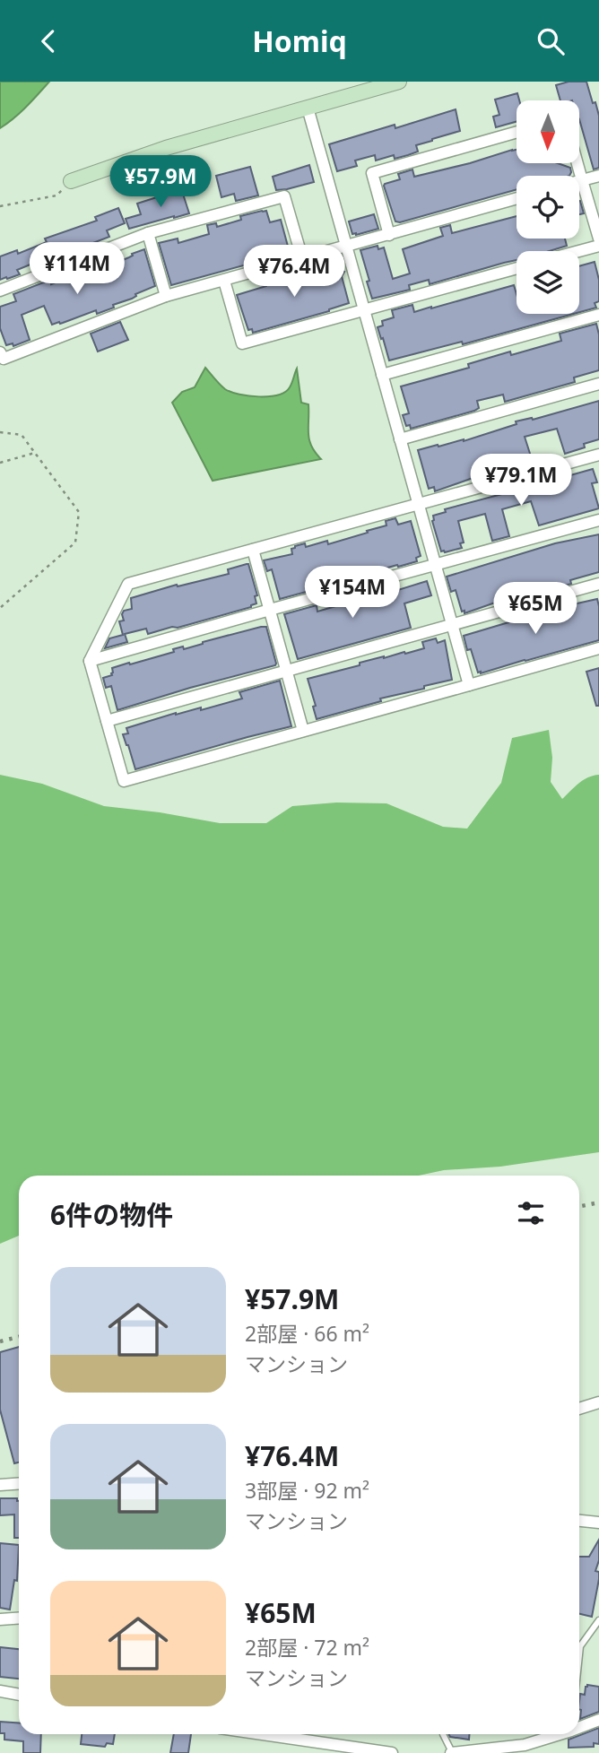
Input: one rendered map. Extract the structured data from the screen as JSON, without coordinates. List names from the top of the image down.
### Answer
{
  "north": "bottom",
  "page": {
    "header": "Homiq",
    "price": [
      "¥57.9M",
      "¥114M",
      "¥76.4M",
      "¥79.1M",
      "¥154M",
      "¥65M"
    ],
    "heading": "6件の物件",
    "list": [
      {
        "name": "¥57.9M",
        "note": "2部屋 · 66 m² · マンション"
      },
      {
        "name": "¥76.4M",
        "note": "3部屋 · 92 m² · マンション"
      },
      {
        "name": "¥65M",
        "note": "2部屋 · 72 m² · マンション"
      }
    ]
  }
}
